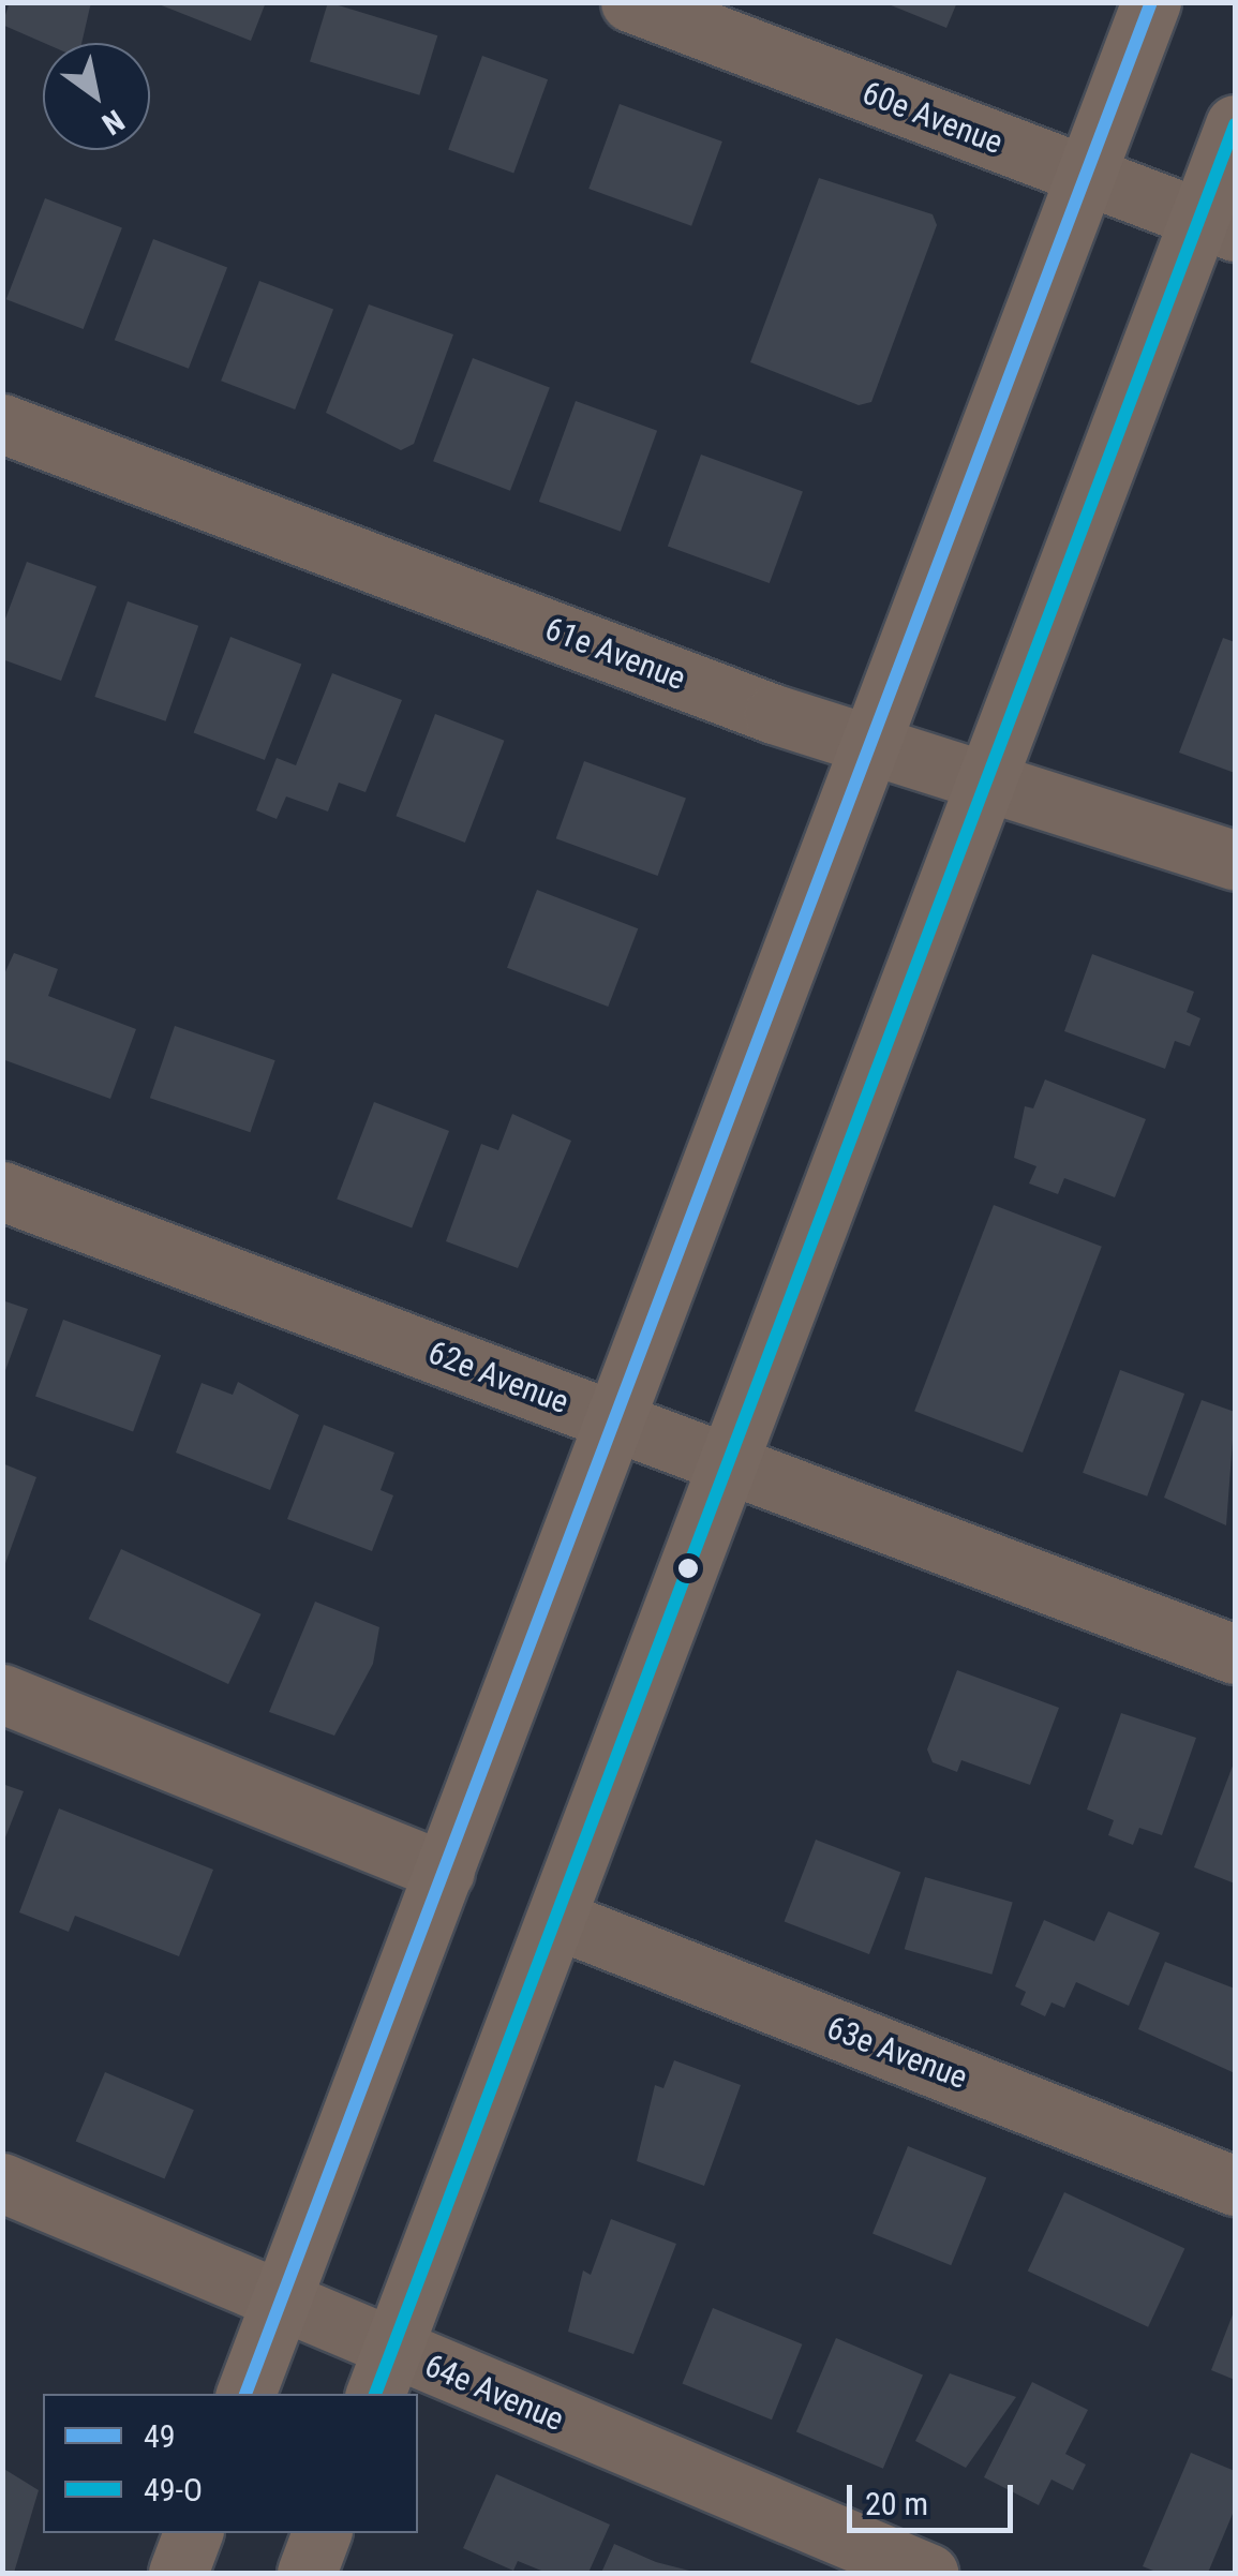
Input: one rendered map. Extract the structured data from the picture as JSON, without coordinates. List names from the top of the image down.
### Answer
{
  "streets": {
    "street": [
      "60e Avenue",
      "61e Avenue",
      "62e Avenue",
      "63e Avenue",
      "64e Avenue"
    ]
  },
  "lines": ["transit line 49", "transit line 49-O"],
  "legend": ["49", "49-O"],
  "scale_bar": "20 m",
  "north": "bottom right"
}
